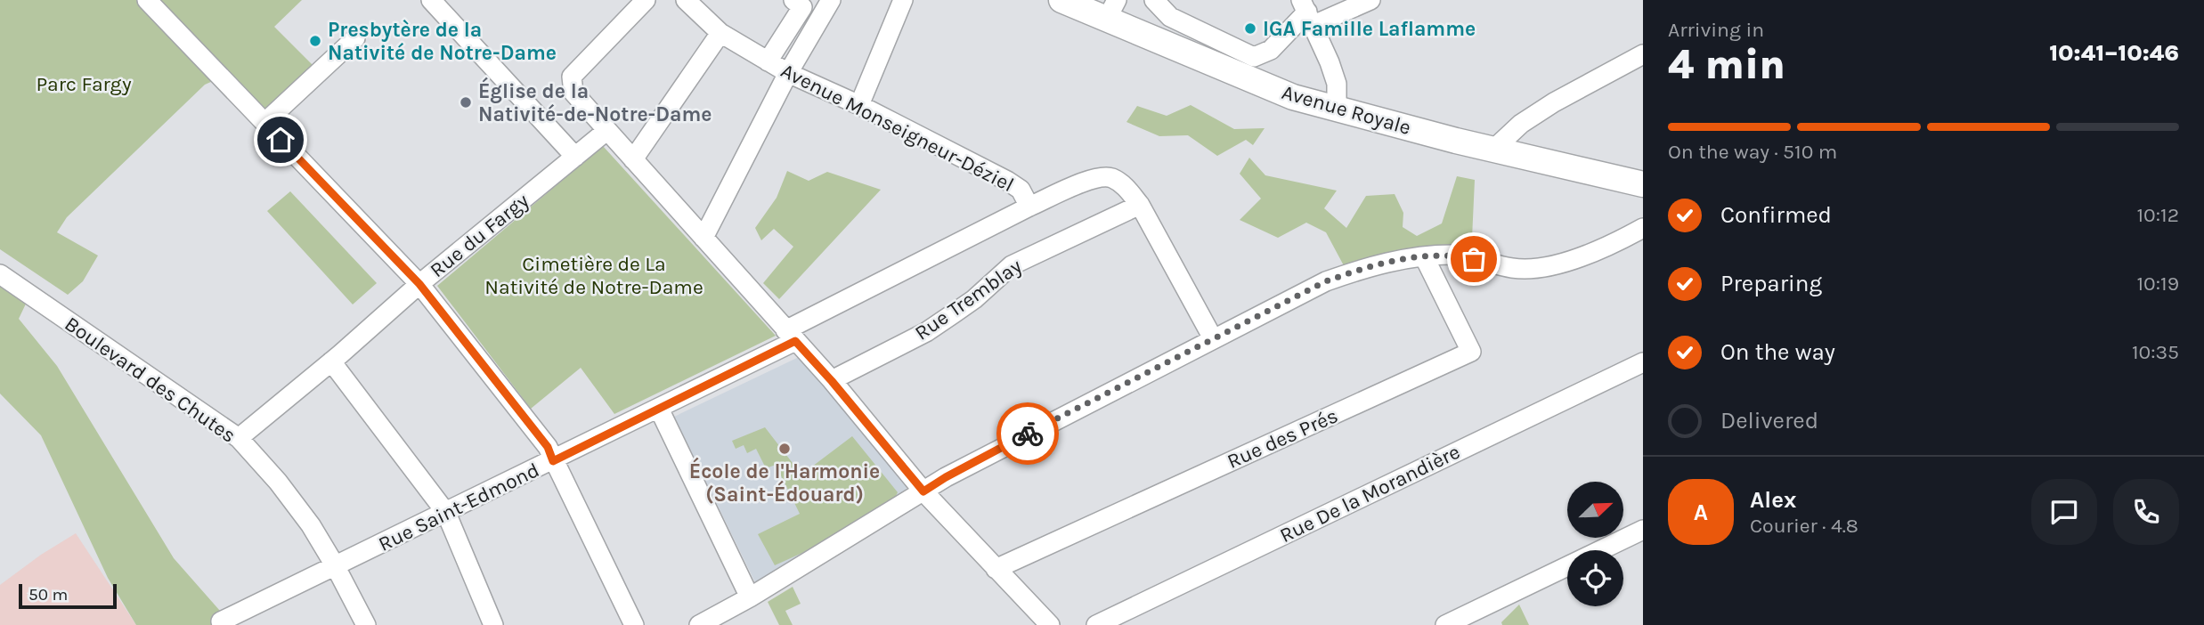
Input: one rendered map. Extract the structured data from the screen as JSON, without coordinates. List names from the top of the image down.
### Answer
{
  "streets": {
    "main road": ["Avenue Royale"],
    "street": [
      "Avenue Monseigneur-Déziel",
      "Rue du Fargy",
      "Rue Tremblay",
      "Boulevard des Chutes",
      "Rue des Prés",
      "Rue De la Morandière",
      "Rue Saint-Edmond"
    ]
  },
  "crossings": [
    ["Avenue Monseigneur-Déziel", "Rue Tremblay"],
    ["Avenue Monseigneur-Déziel", "Rue Saint-Edmond"],
    ["Rue du Fargy", "Boulevard des Chutes"],
    ["Boulevard des Chutes", "Rue Saint-Edmond"]
  ],
  "parks": ["Parc Fargy", "Cimetière de La Nativité de Notre-Dame"],
  "places": [
    "IGA Famille Laflamme",
    "Presbytère de la Nativité de Notre-Dame",
    "Église de la Nativité-de-Notre-Dame",
    "École de l'Harmonie (Saint-Édouard)"
  ],
  "scale_bar": "50 m",
  "north": "top right",
  "page": {
    "heading": ["4 min", "Arriving in", "10:41–10:46"],
    "panel": ["Alex", "Courier · 4.8"],
    "bar": "On the way · 510 m",
    "list": [
      ["Confirmed", "10:12"],
      ["Preparing", "10:19"],
      ["On the way", "10:35"],
      "Delivered"
    ],
    "round": "A",
    "scale": "50 m"
  }
}
